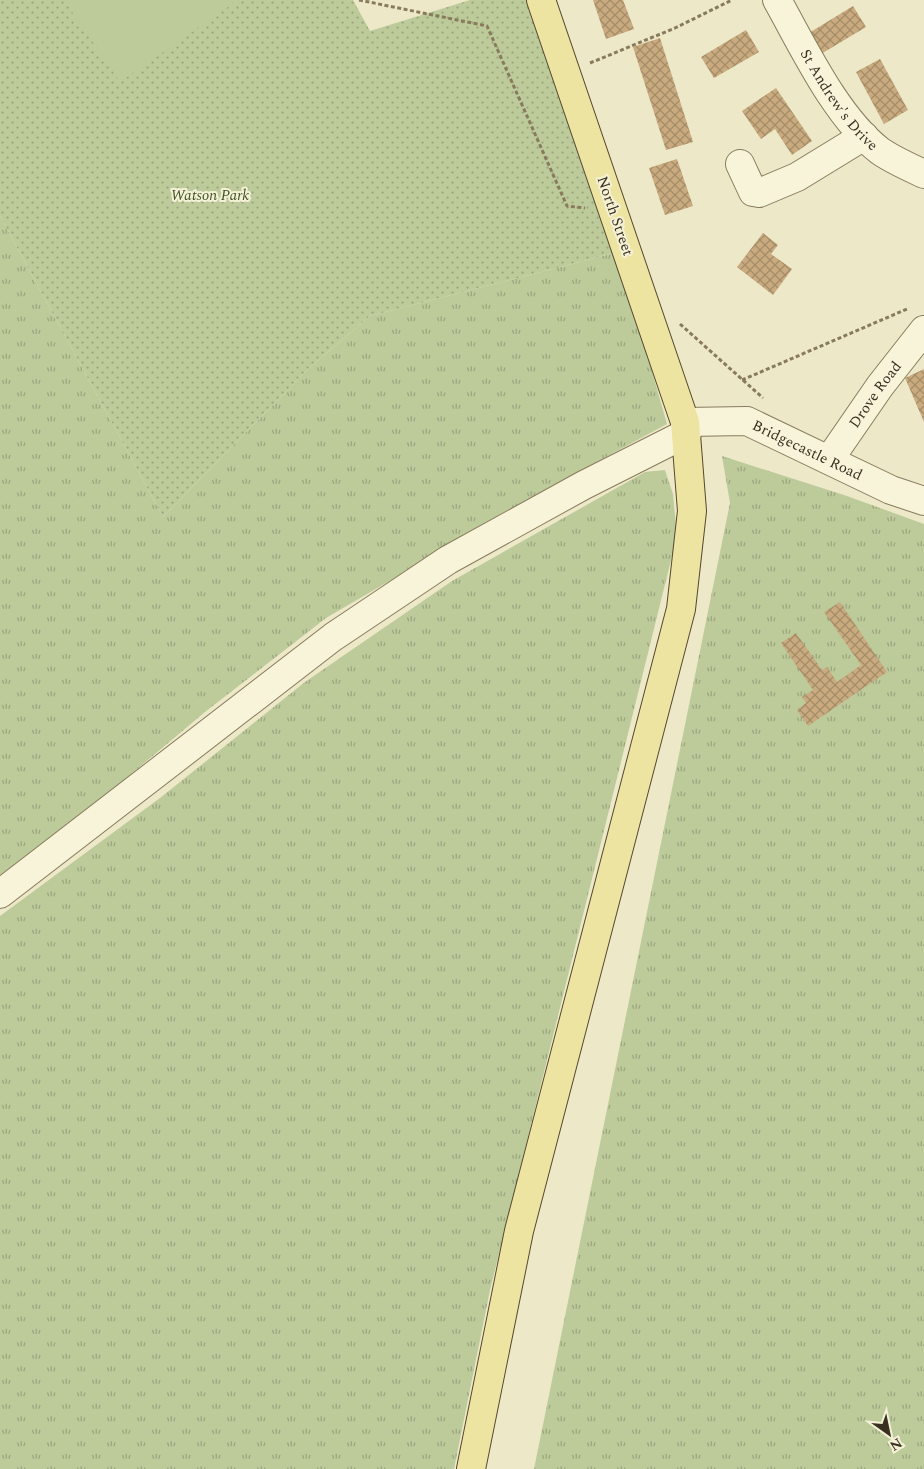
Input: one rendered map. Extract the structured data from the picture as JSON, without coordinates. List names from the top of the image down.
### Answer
{
  "streets": {
    "main road": ["North Street"],
    "street": ["St Andrew's Drive", "Drove Road", "Bridgecastle Road"]
  },
  "crossings": [
    ["North Street", "Bridgecastle Road"],
    ["Drove Road", "Bridgecastle Road"]
  ],
  "parks": ["Watson Park"],
  "north": "bottom right"
}
